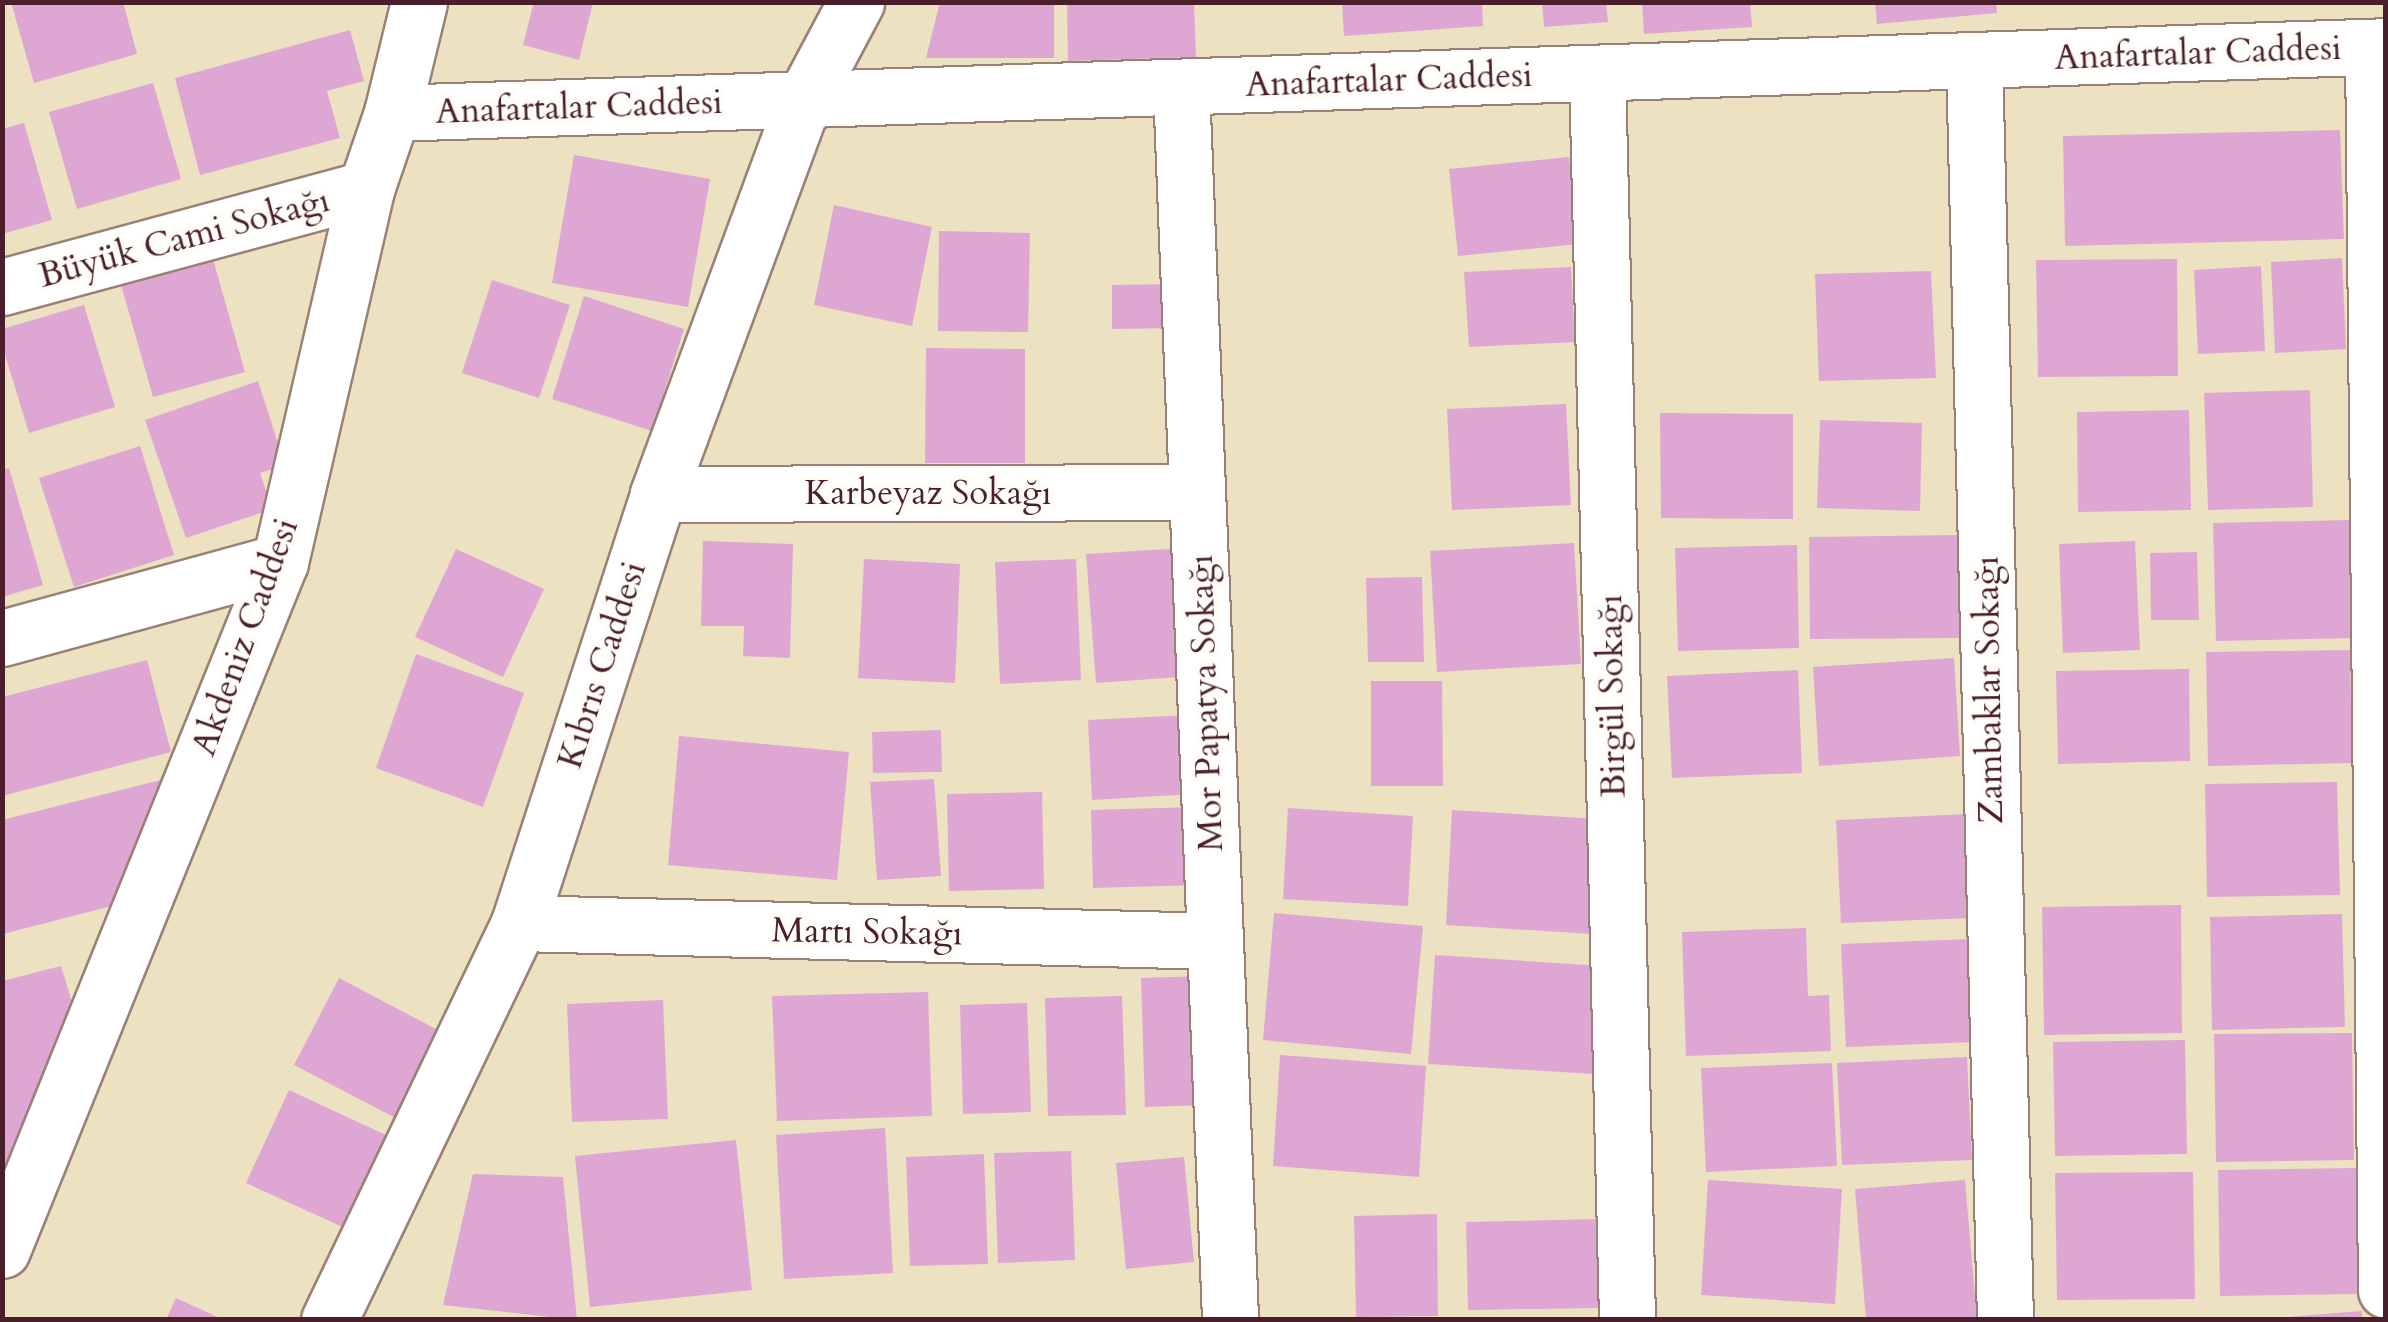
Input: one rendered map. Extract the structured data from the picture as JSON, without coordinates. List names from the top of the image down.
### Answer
{
  "streets": {
    "street": [
      "Anafartalar Caddesi",
      "Büyük Cami Sokağı",
      "Karbeyaz Sokağı",
      "Akdeniz Caddesi",
      "Kıbrıs Caddesi",
      "Zambaklar Sokağı",
      "Birgül Sokağı",
      "Mor Papatya Sokağı",
      "Martı Sokağı"
    ]
  },
  "crossings": [
    ["Anafartalar Caddesi", "Akdeniz Caddesi"],
    ["Anafartalar Caddesi", "Kıbrıs Caddesi"],
    ["Anafartalar Caddesi", "Zambaklar Sokağı"],
    ["Anafartalar Caddesi", "Birgül Sokağı"],
    ["Anafartalar Caddesi", "Mor Papatya Sokağı"],
    ["Büyük Cami Sokağı", "Akdeniz Caddesi"],
    ["Karbeyaz Sokağı", "Kıbrıs Caddesi"],
    ["Karbeyaz Sokağı", "Mor Papatya Sokağı"],
    ["Kıbrıs Caddesi", "Martı Sokağı"],
    ["Mor Papatya Sokağı", "Martı Sokağı"]
  ]
}
